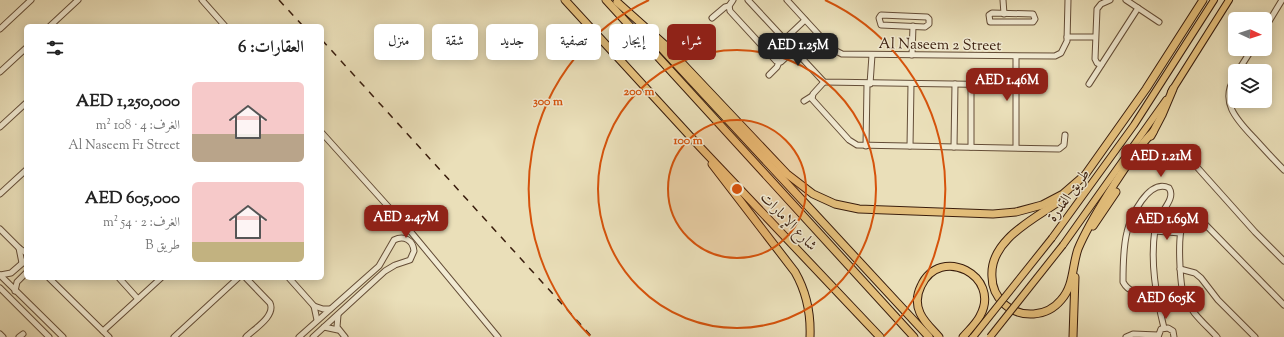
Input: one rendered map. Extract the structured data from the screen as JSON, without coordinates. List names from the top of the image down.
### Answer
{
  "streets": {
    "highway": ["شارع الإمارات"],
    "main road": ["طريق القدرة"],
    "street": ["Al Naseem 2 Street"]
  },
  "north": "right",
  "page": {
    "chip": [
      "شراء",
      "إيجار",
      "تصفية",
      "جديد",
      "شقة",
      "منزل"
    ],
    "heading": "العقارات: 6",
    "price": [
      "AED 1.25M",
      "AED 1.46M",
      "AED 1.21M",
      "AED 2.47M",
      "AED 1.69M",
      "AED 605K"
    ],
    "list": [
      {
        "name": "AED 1,250,000",
        "note": "الغرف: 4 · 108 m² · Al Naseem F1 Street"
      },
      {
        "name": "AED 605,000",
        "note": "الغرف: 2 · 54 m² · طريق B"
      }
    ]
  },
  "rings": ["200 m", "300 m", "100 m"]
}
